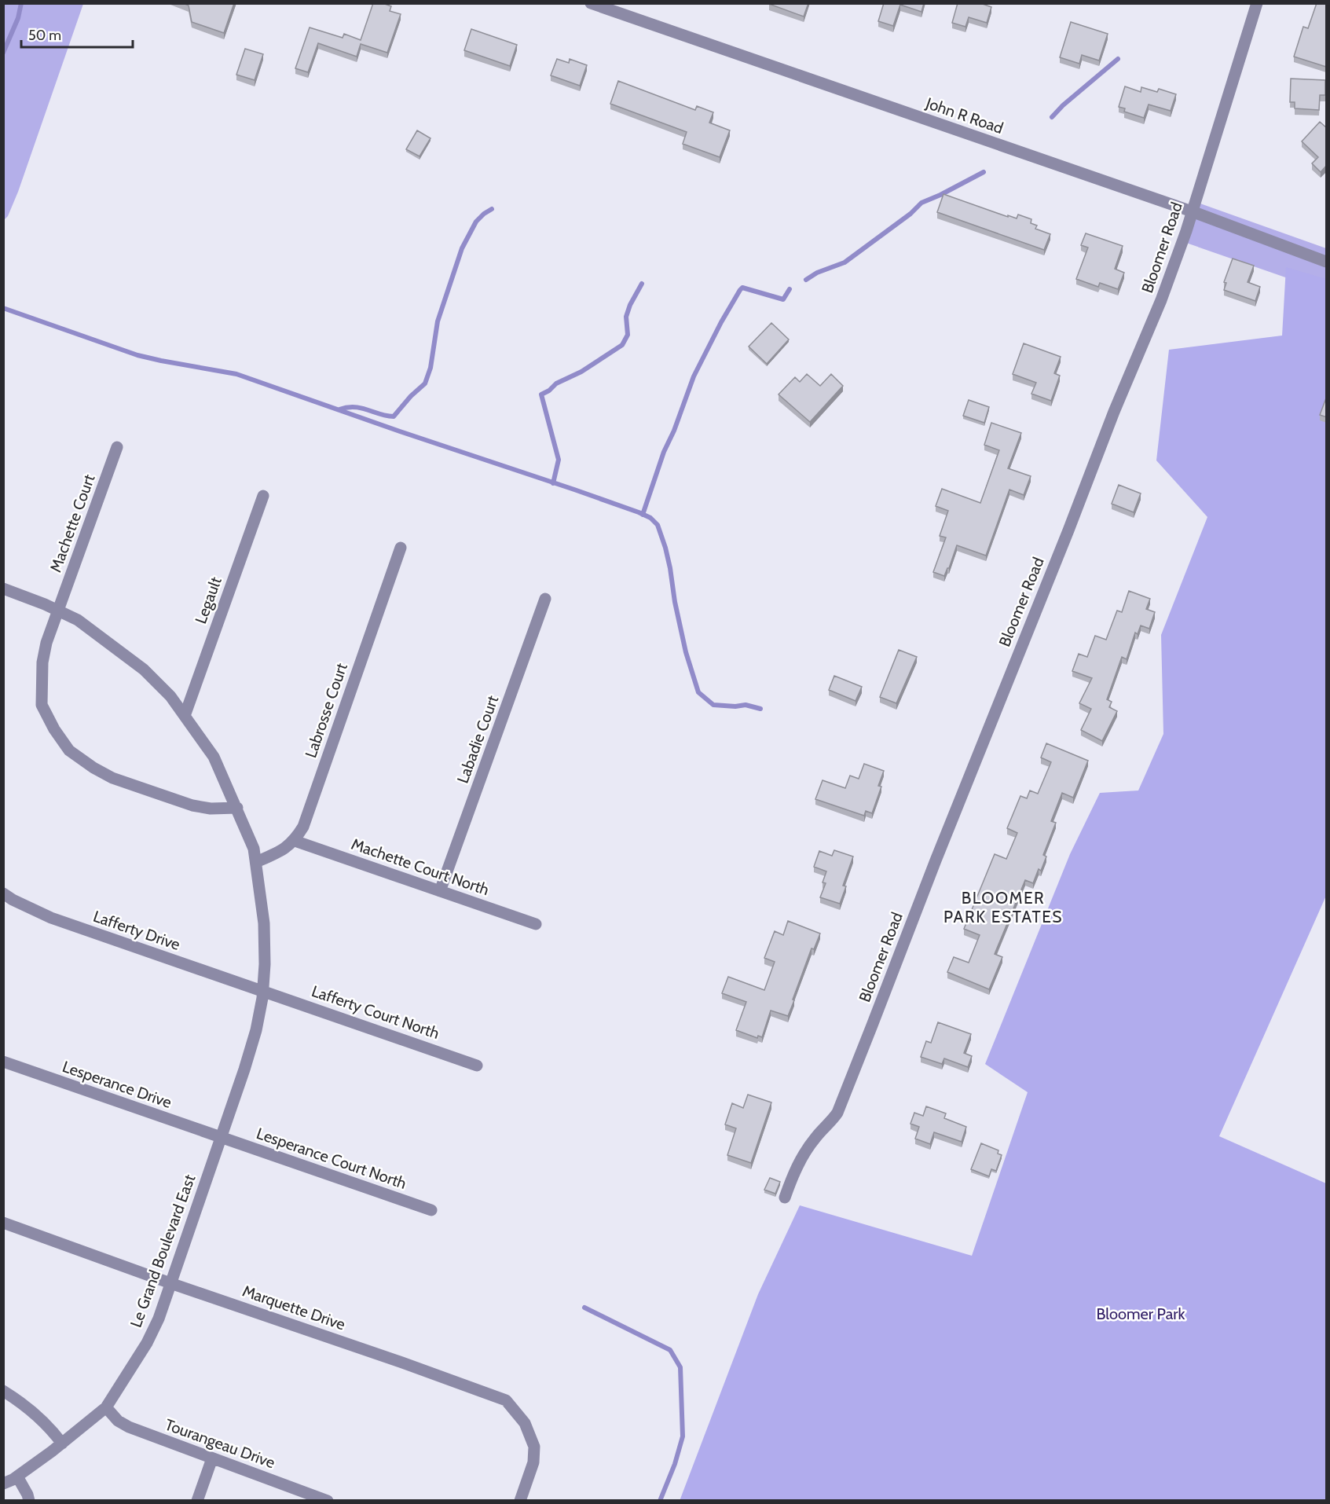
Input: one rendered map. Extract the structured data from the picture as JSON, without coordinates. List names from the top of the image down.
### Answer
{
  "streets": {
    "street": [
      "John R Road",
      "Bloomer Road",
      "Machette Court",
      "Legault",
      "Labrosse Court",
      "Labadie Court",
      "Machette Court North",
      "Lafferty Drive",
      "Lafferty Court North",
      "Lesperance Drive",
      "Lesperance Court North",
      "Le Grand Boulevard East",
      "Marquette Drive",
      "Tourangeau Drive"
    ]
  },
  "crossings": [
    ["John R Road", "Bloomer Road"],
    ["Machette Court", "Le Grand Boulevard East"],
    ["Legault", "Le Grand Boulevard East"],
    ["Labrosse Court", "Machette Court North"],
    ["Labrosse Court", "Le Grand Boulevard East"],
    ["Labadie Court", "Machette Court North"],
    ["Lafferty Drive", "Lafferty Court North"],
    ["Lafferty Drive", "Le Grand Boulevard East"],
    ["Lafferty Court North", "Le Grand Boulevard East"],
    ["Lesperance Drive", "Lesperance Court North"],
    ["Lesperance Drive", "Le Grand Boulevard East"],
    ["Lesperance Court North", "Le Grand Boulevard East"],
    ["Le Grand Boulevard East", "Marquette Drive"],
    ["Le Grand Boulevard East", "Tourangeau Drive"]
  ],
  "districts": ["BLOOMER PARK ESTATES"],
  "parks": ["Bloomer Park"],
  "scale_bar": "50 m"
}
